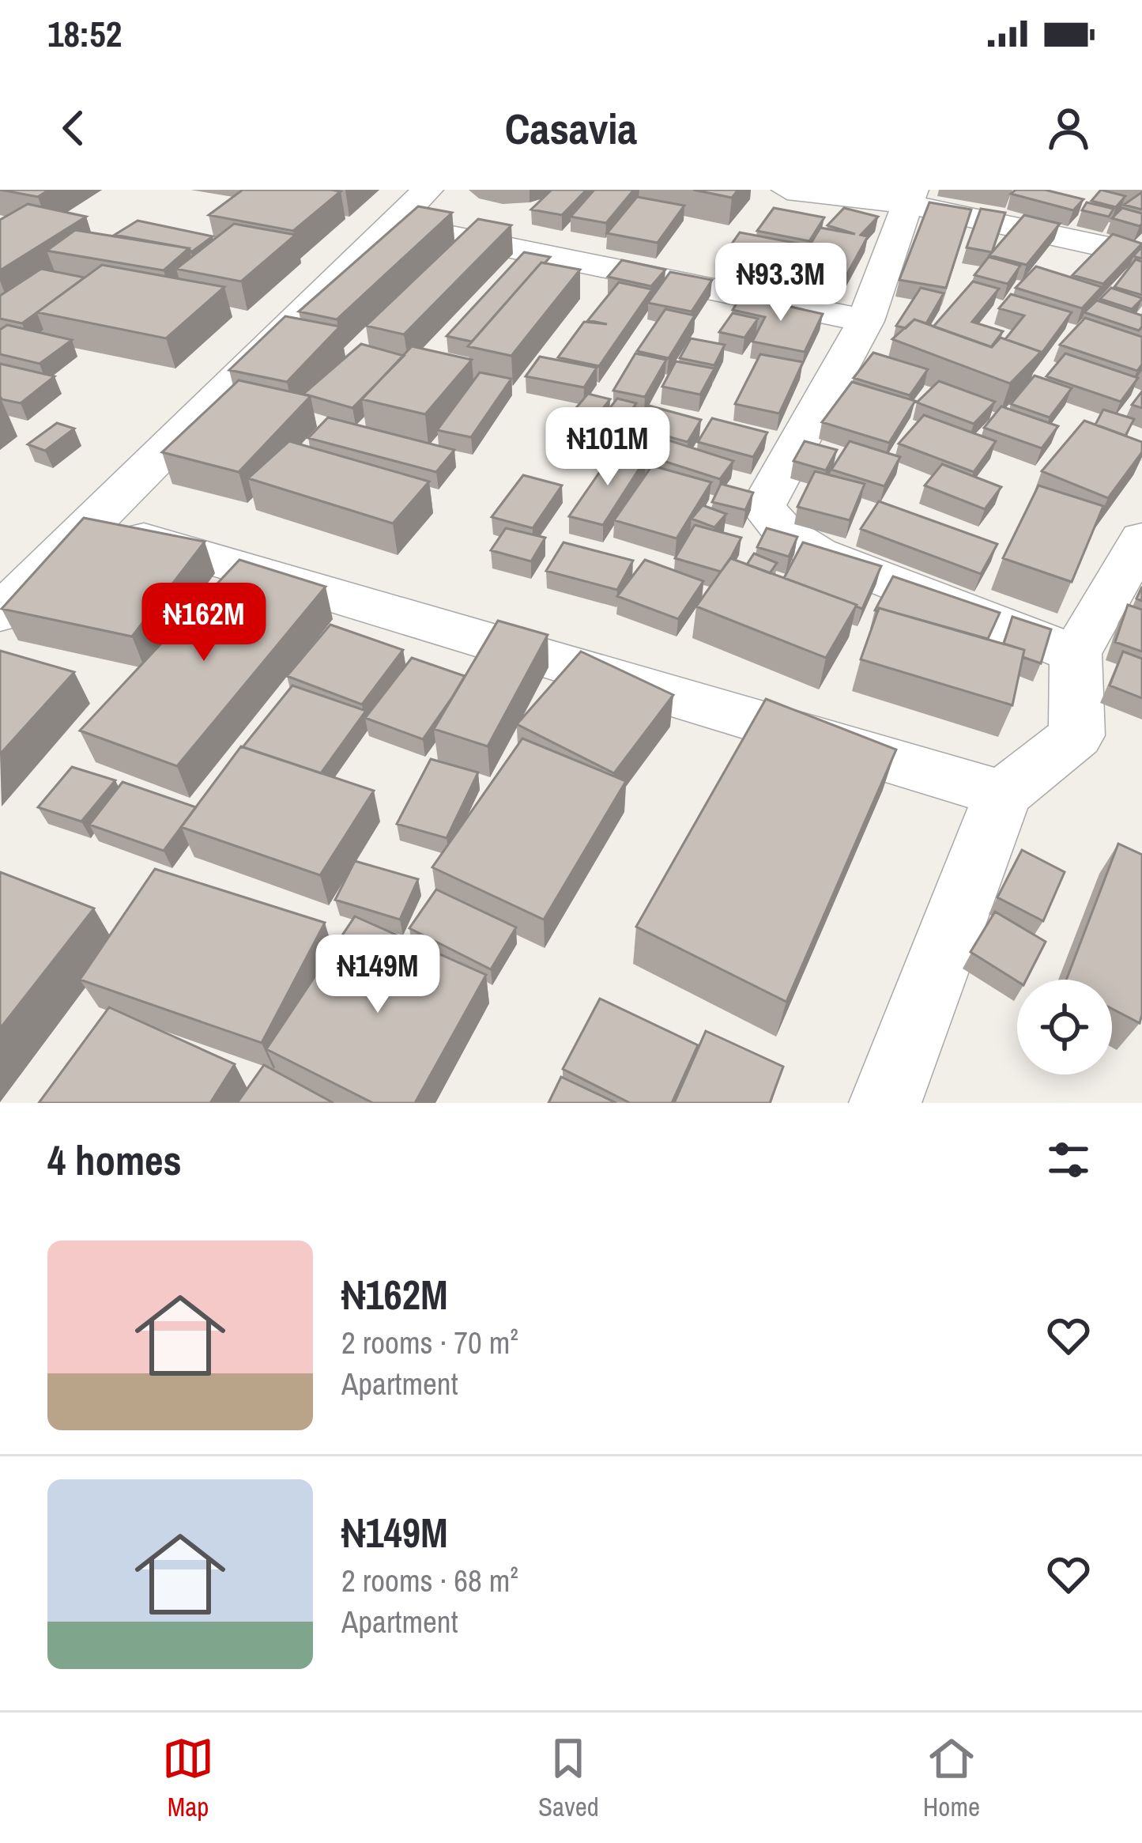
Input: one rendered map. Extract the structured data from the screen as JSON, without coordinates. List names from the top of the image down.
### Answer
{
  "page": {
    "status": "18:52",
    "header": "Casavia",
    "price": [
      "₦93.3M",
      "₦101M",
      "₦162M",
      "₦149M"
    ],
    "heading": "4 homes",
    "list": [
      {
        "name": "₦162M",
        "note": "2 rooms · 70 m² · Apartment"
      },
      {
        "name": "₦149M",
        "note": "2 rooms · 68 m² · Apartment"
      }
    ],
    "tabs": ["Map", "Saved", "Home"]
  }
}
